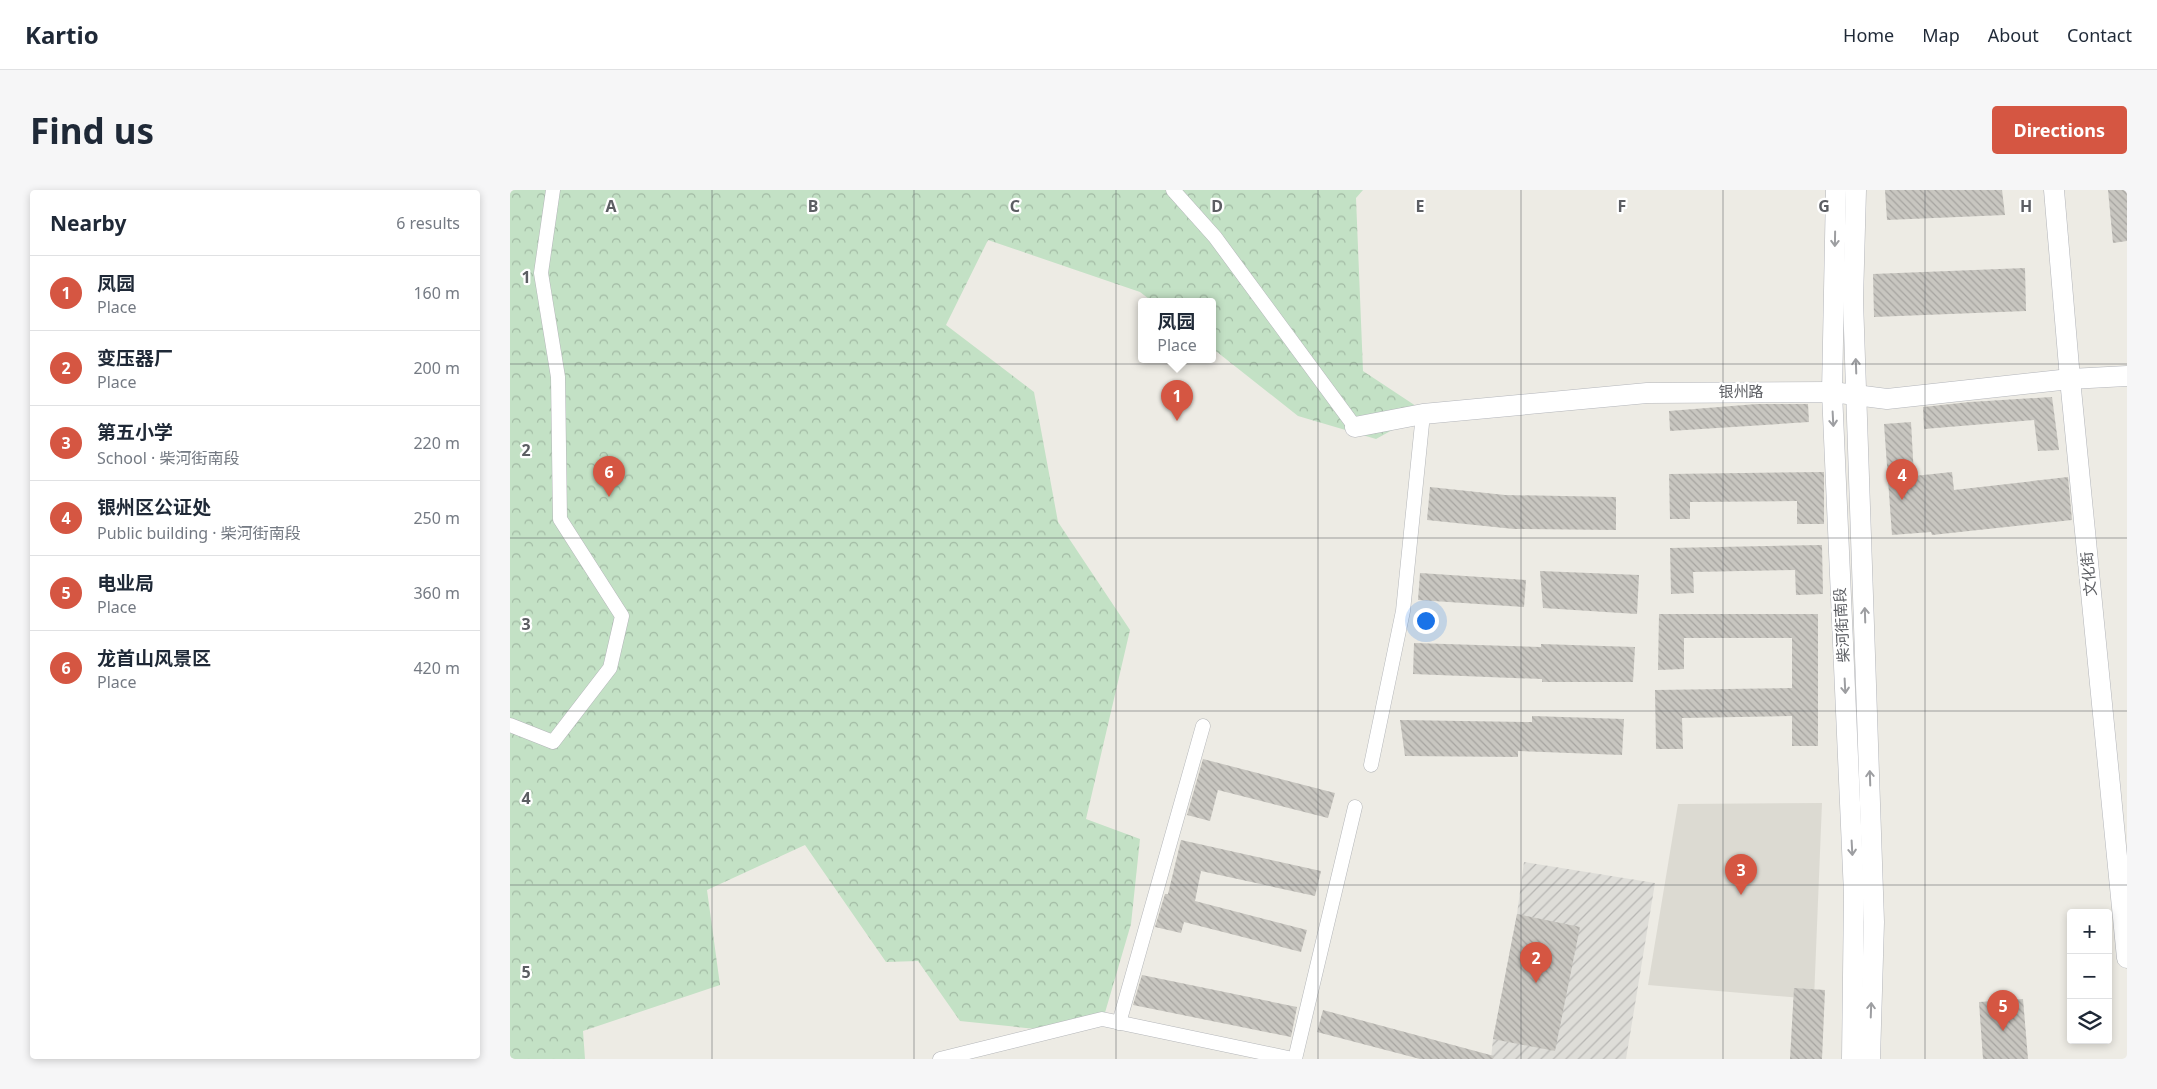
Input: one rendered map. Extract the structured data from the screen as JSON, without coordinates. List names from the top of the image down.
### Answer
{
  "streets": {
    "main road": ["银州路", "文化街", "柴河街南段"]
  },
  "crossings": [
    ["银州路", "文化街"],
    ["银州路", "柴河街南段"]
  ],
  "page": {
    "header": "Kartio",
    "nav": [
      "Home",
      "Map",
      "About",
      "Contact"
    ],
    "buttons": "Directions",
    "title": "Find us",
    "heading": ["Nearby", "6 results"],
    "list": [
      {
        "mark": "1",
        "name": "凤园",
        "note": "Place",
        "value": "160 m"
      },
      {
        "mark": "2",
        "name": "变压器厂",
        "note": "Place",
        "value": "200 m"
      },
      {
        "mark": "3",
        "name": "第五小学",
        "note": "School · 柴河街南段",
        "value": "220 m"
      },
      {
        "mark": "4",
        "name": "银州区公证处",
        "note": "Public building · 柴河街南段",
        "value": "250 m"
      },
      {
        "mark": "5",
        "name": "电业局",
        "note": "Place",
        "value": "360 m"
      },
      {
        "mark": "6",
        "name": "龙首山风景区",
        "note": "Place",
        "value": "420 m"
      }
    ],
    "popup": ["凤园", "Place"],
    "pins": [
      "1",
      "6",
      "4",
      "3",
      "2",
      "5"
    ],
    "map_buttons": ["+", "−"]
  },
  "grid": {
    "columns": [
      "A",
      "B",
      "C",
      "D",
      "E",
      "F",
      "G",
      "H"
    ],
    "rows": [
      "1",
      "2",
      "3",
      "4",
      "5"
    ]
  }
}
